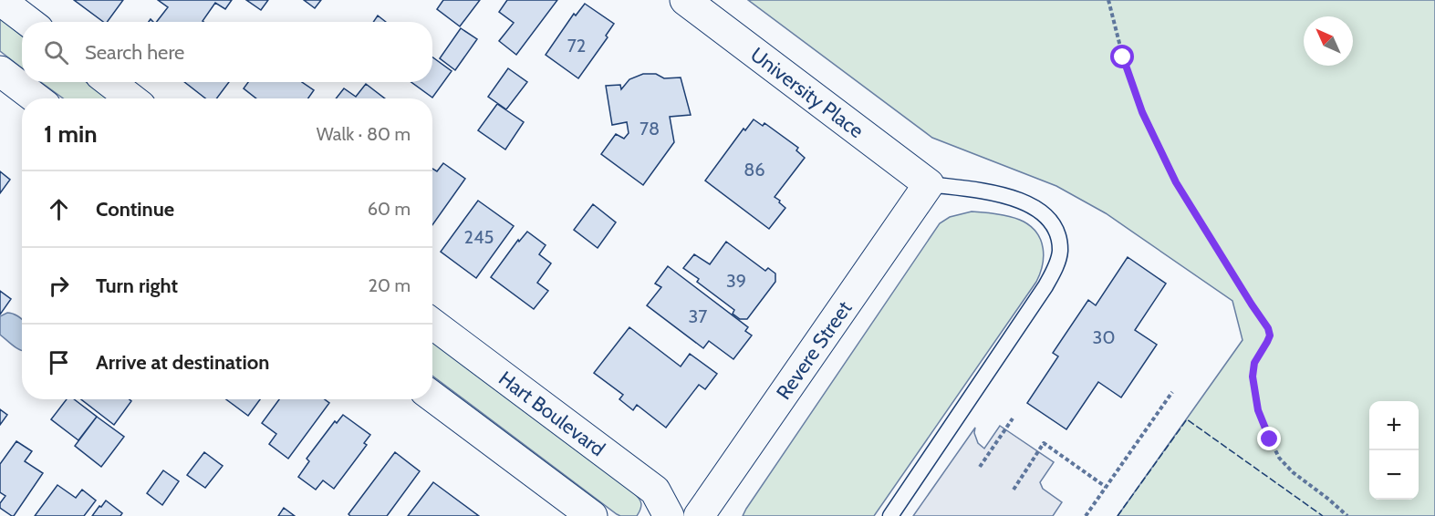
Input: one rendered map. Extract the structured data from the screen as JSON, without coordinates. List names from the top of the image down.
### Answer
{
  "streets": {
    "street": ["University Place", "Revere Street", "Hart Boulevard"]
  },
  "crossings": [
    ["University Place", "Revere Street"]
  ],
  "house_numbers": [
    "72",
    "78",
    "86",
    "245",
    "39",
    "37",
    "30"
  ],
  "north": "top left",
  "page": {
    "search": "Search here",
    "heading": ["1 min", "Walk · 80 m"],
    "list": [
      ["Continue", "60 m"],
      ["Turn right", "20 m"],
      "Arrive at destination"
    ],
    "map_buttons": ["+", "−"]
  }
}
